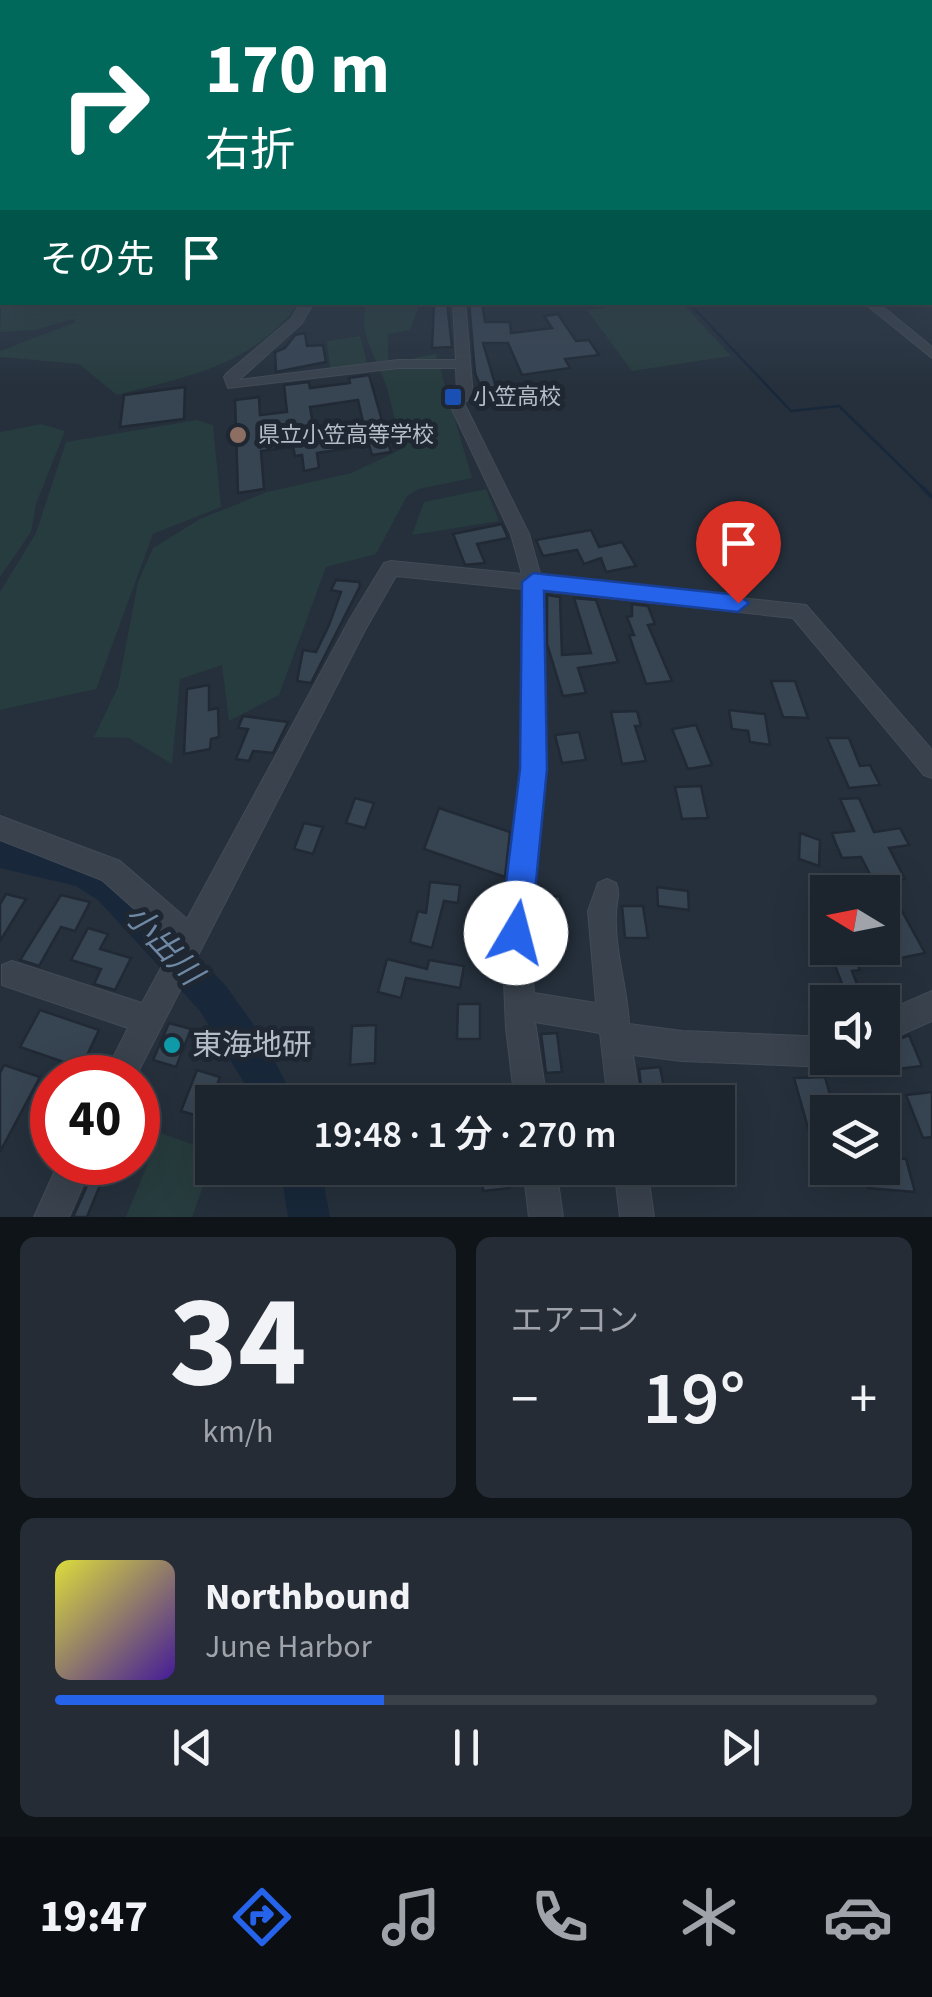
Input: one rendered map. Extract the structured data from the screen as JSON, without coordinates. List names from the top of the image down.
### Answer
{
  "water": ["小出川"],
  "places": {
    "transit": ["小笠高校"],
    "other": ["県立小笠高等学校", "東海地研"]
  },
  "north": "left",
  "page": {
    "turn": ["170 m", "右折"],
    "then": "その先",
    "limit": "40",
    "trip": "19:48 · 1 分 · 270 m",
    "tile": [
      ["34", "km/h"],
      "エアコン"
    ],
    "heat": ["−", "19°", "+"],
    "song": ["Northbound", "June Harbor"],
    "tabs": "19:47"
  }
}
